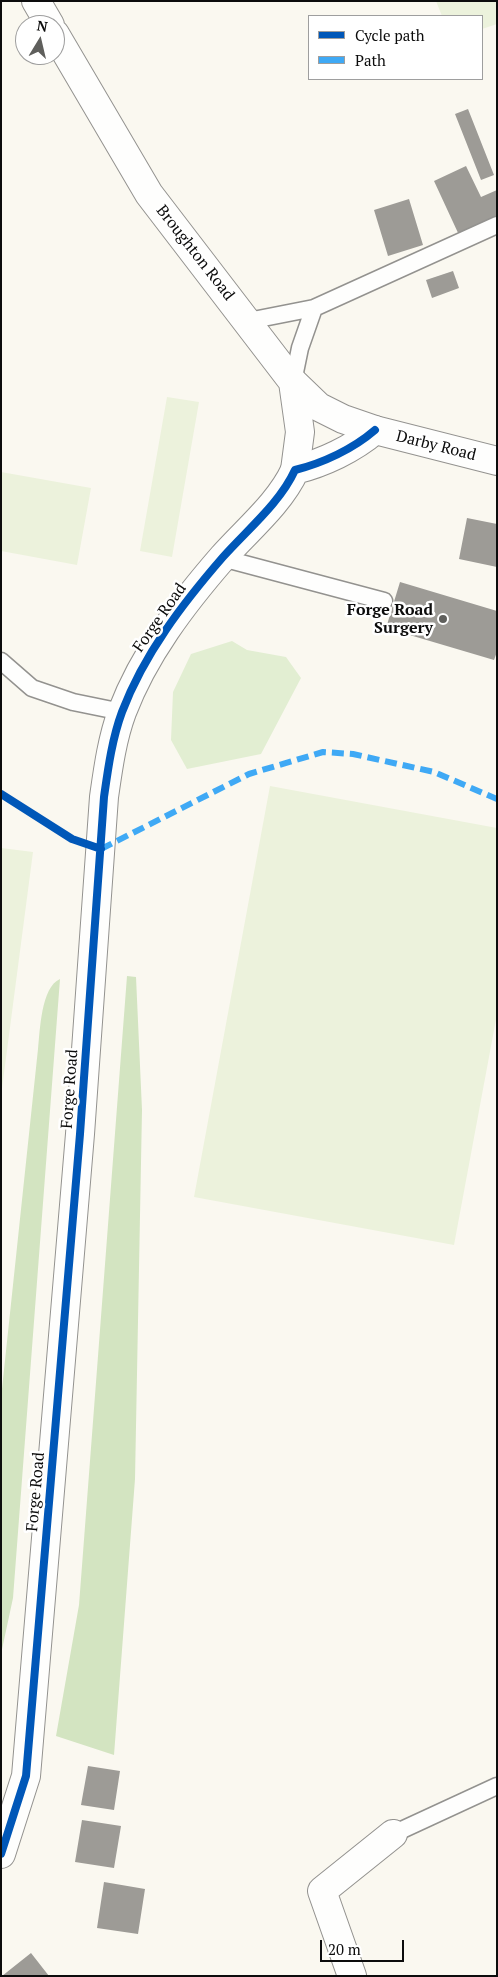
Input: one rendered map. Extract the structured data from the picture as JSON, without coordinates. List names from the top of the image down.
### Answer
{
  "streets": {
    "street": ["Broughton Road", "Darby Road", "Forge Road"]
  },
  "crossings": [
    ["Broughton Road", "Darby Road"]
  ],
  "places": ["Forge Road Surgery"],
  "legend": ["Cycle path", "Path"],
  "scale_bar": "20 m",
  "north": "top"
}
